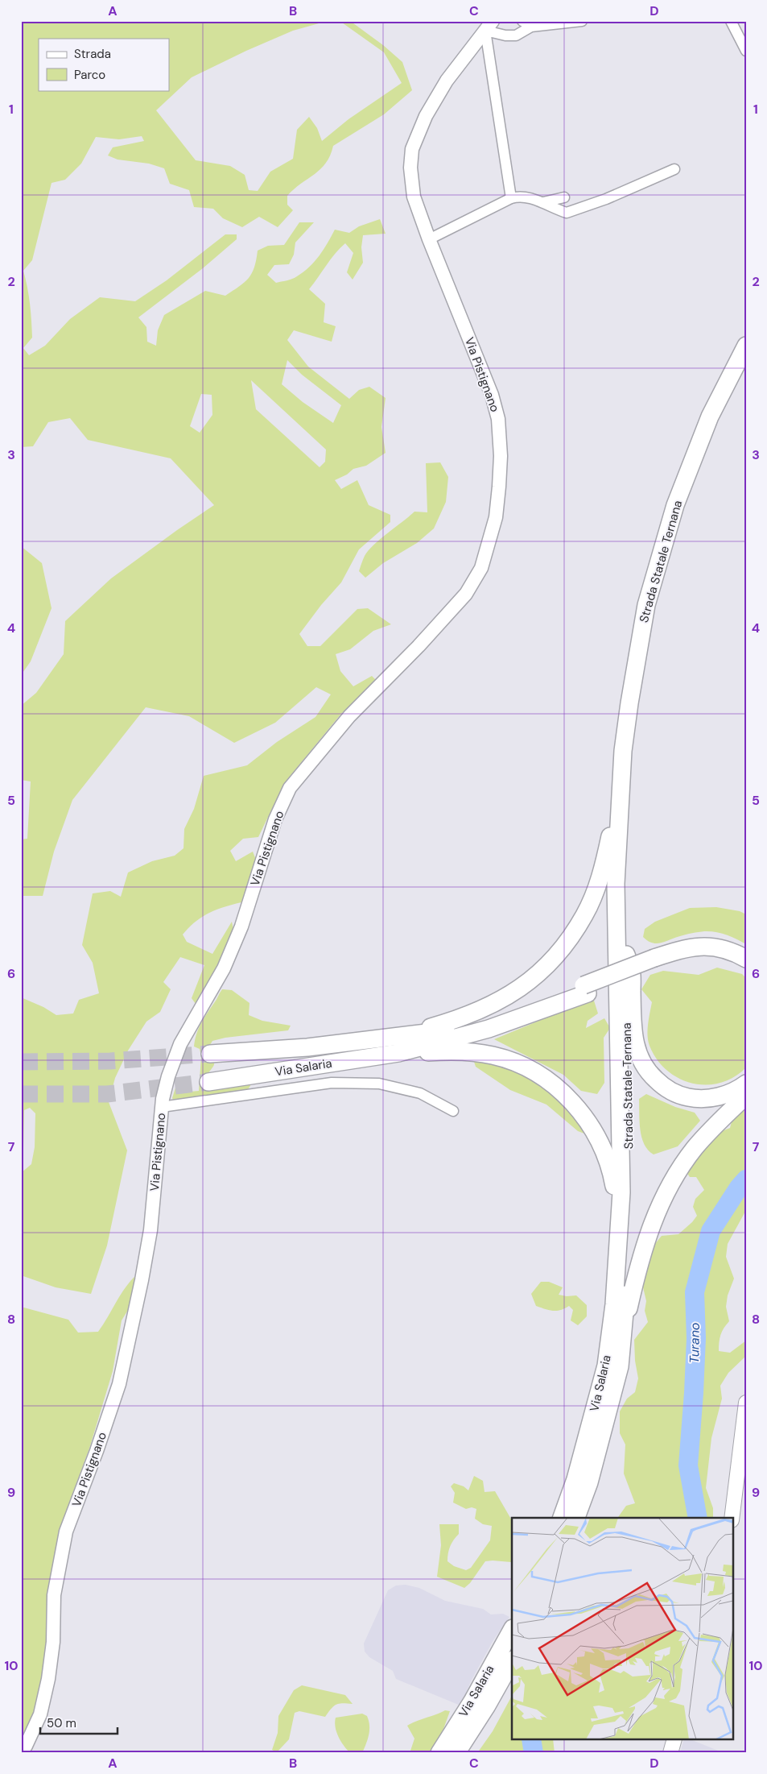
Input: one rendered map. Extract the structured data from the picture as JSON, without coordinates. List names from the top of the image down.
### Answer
{
  "streets": {
    "highway": ["Strada Statale Ternana", "Via Salaria"],
    "street": ["Via Pistignano"]
  },
  "crossings": [
    ["Strada Statale Ternana", "Via Salaria"]
  ],
  "water": ["Turano"],
  "legend": ["Strada", "Parco"],
  "scale_bar": "50 m",
  "grid": {
    "columns": [
      "A",
      "B",
      "C",
      "D"
    ],
    "rows": [
      "1",
      "2",
      "3",
      "4",
      "5",
      "6",
      "7",
      "8",
      "9",
      "10"
    ]
  }
}
